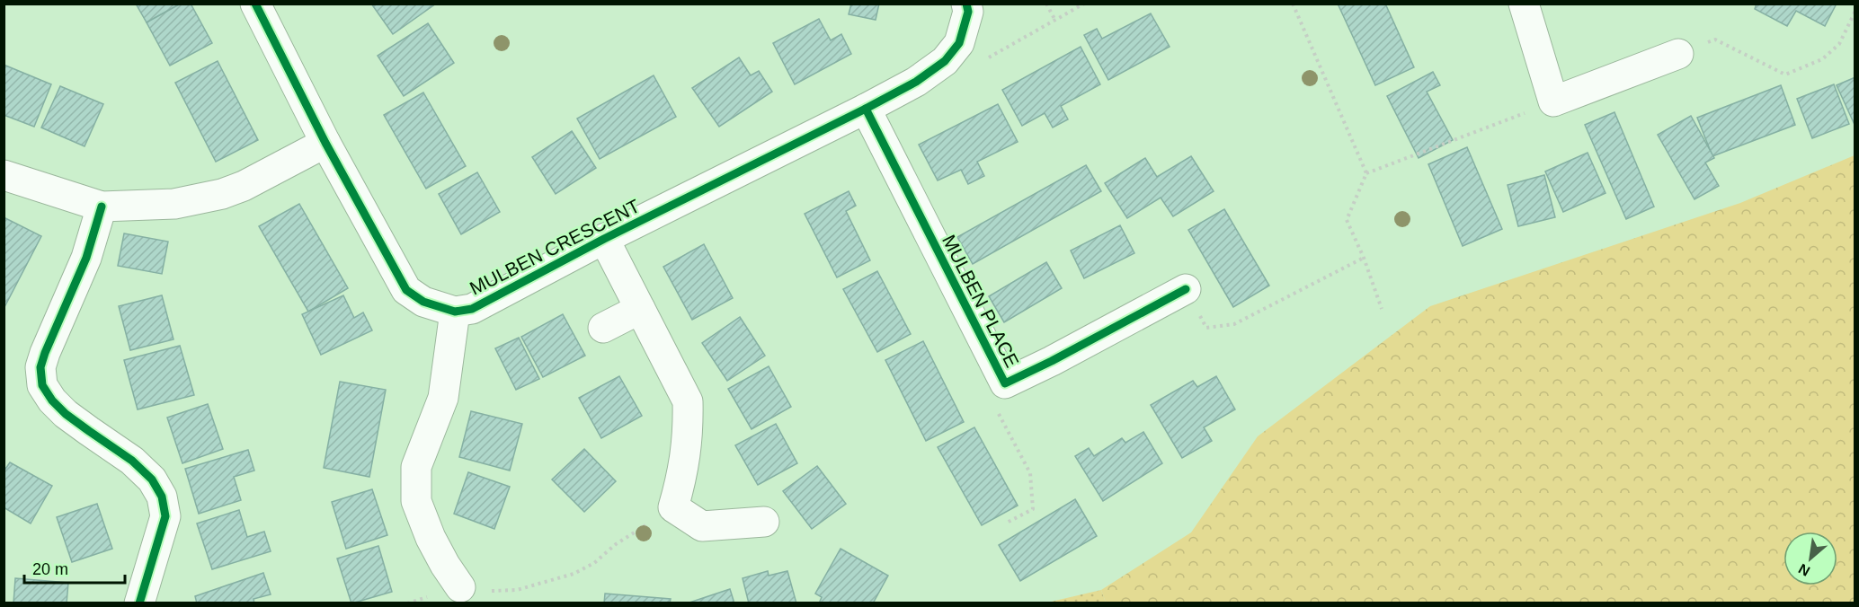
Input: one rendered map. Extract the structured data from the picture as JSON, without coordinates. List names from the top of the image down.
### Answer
{
  "streets": {
    "street": ["MULBEN CRESCENT", "MULBEN PLACE"]
  },
  "crossings": [
    ["MULBEN CRESCENT", "MULBEN PLACE"]
  ],
  "scale_bar": "20 m",
  "north": "bottom left"
}
